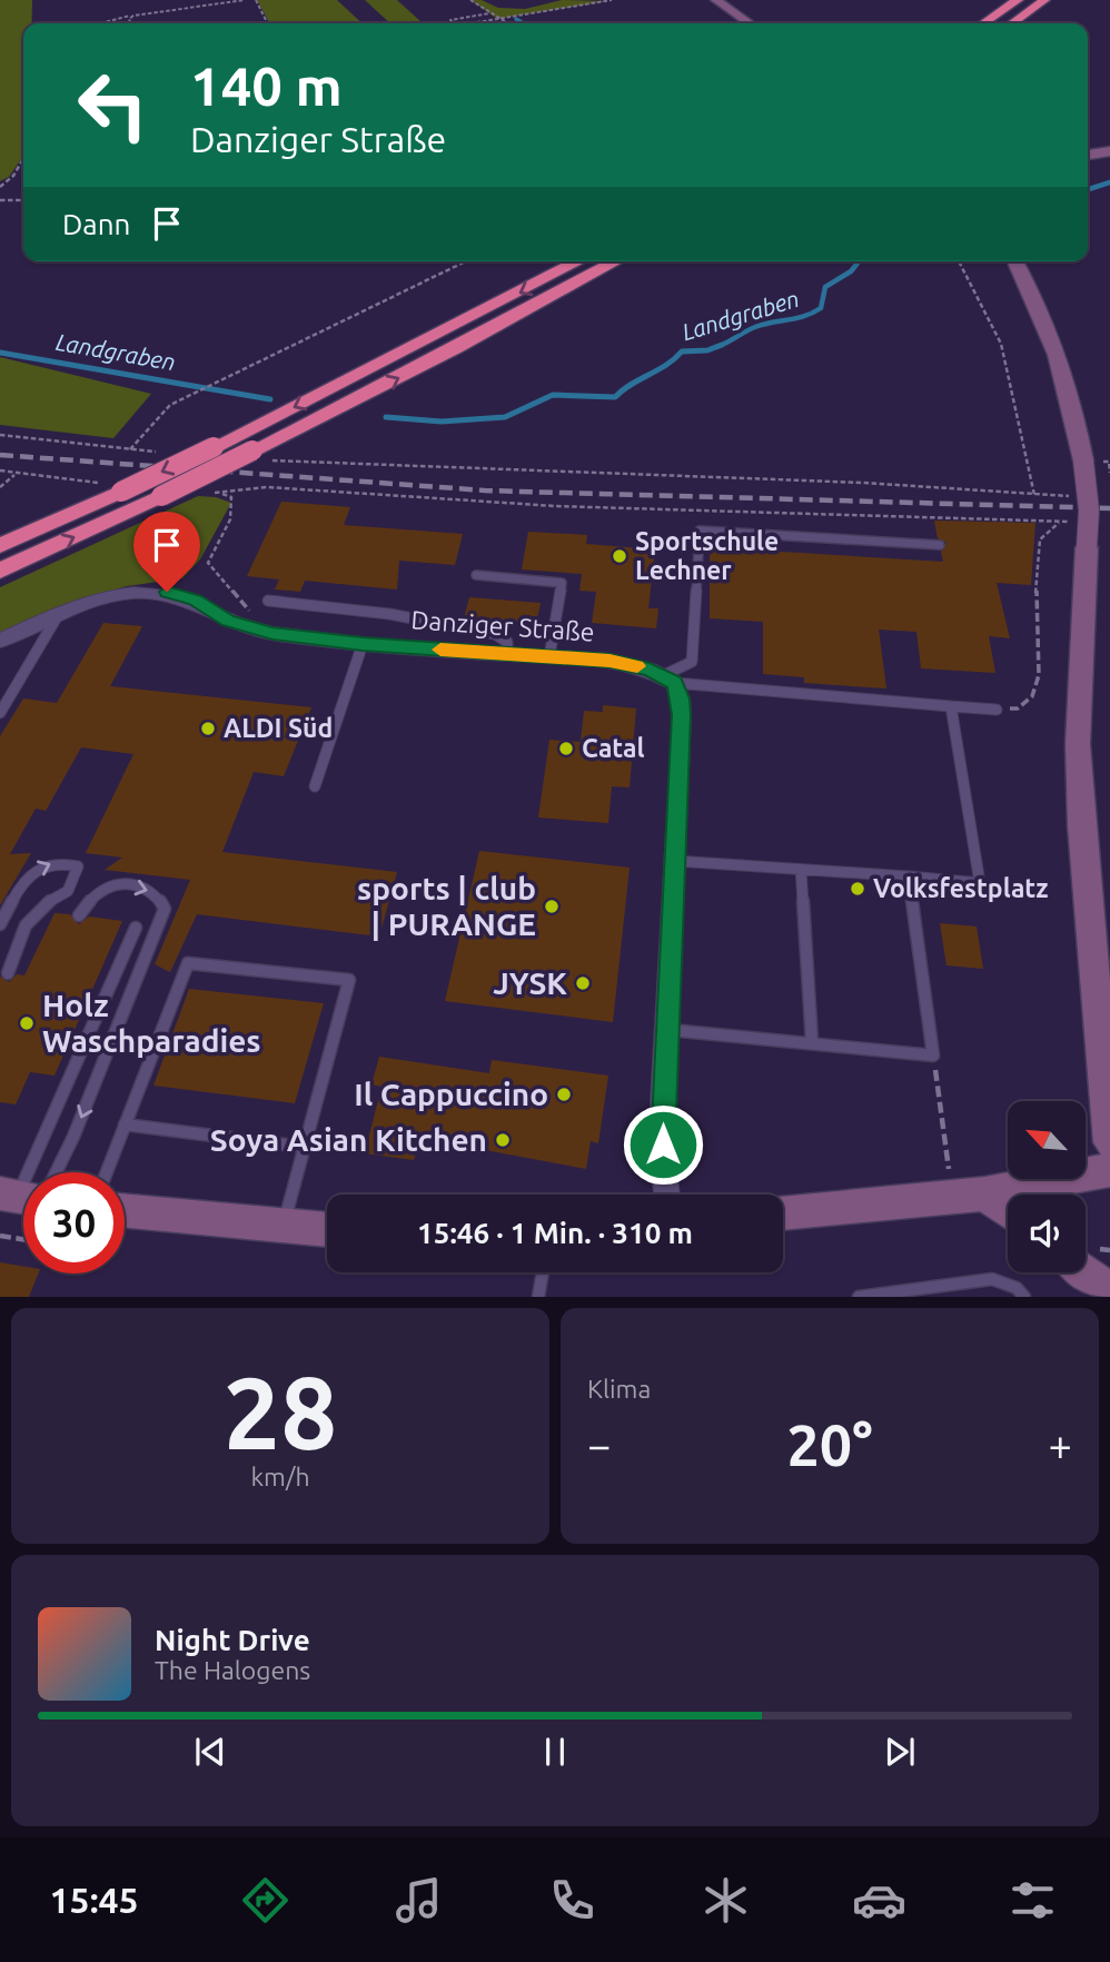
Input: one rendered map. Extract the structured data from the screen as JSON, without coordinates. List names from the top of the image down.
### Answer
{
  "streets": {
    "street": ["Danziger Straße"]
  },
  "water": ["Landgraben"],
  "places": [
    "Sportschule Lechner",
    "ALDI Süd",
    "Catal",
    "Volksfestplatz",
    "sports | club | PURANGE",
    "JYSK",
    "Holz Waschparadies",
    "Il Cappuccino",
    "Soya Asian Kitchen"
  ],
  "north": "top left",
  "page": {
    "turn": ["140 m", "Danziger Straße"],
    "then": "Dann",
    "limit": "30",
    "trip": "15:46 · 1 Min. · 310 m",
    "tile": [
      ["28", "km/h"],
      "Klima"
    ],
    "heat": ["−", "20°", "+"],
    "song": ["Night Drive", "The Halogens"],
    "tabs": "15:45"
  }
}
